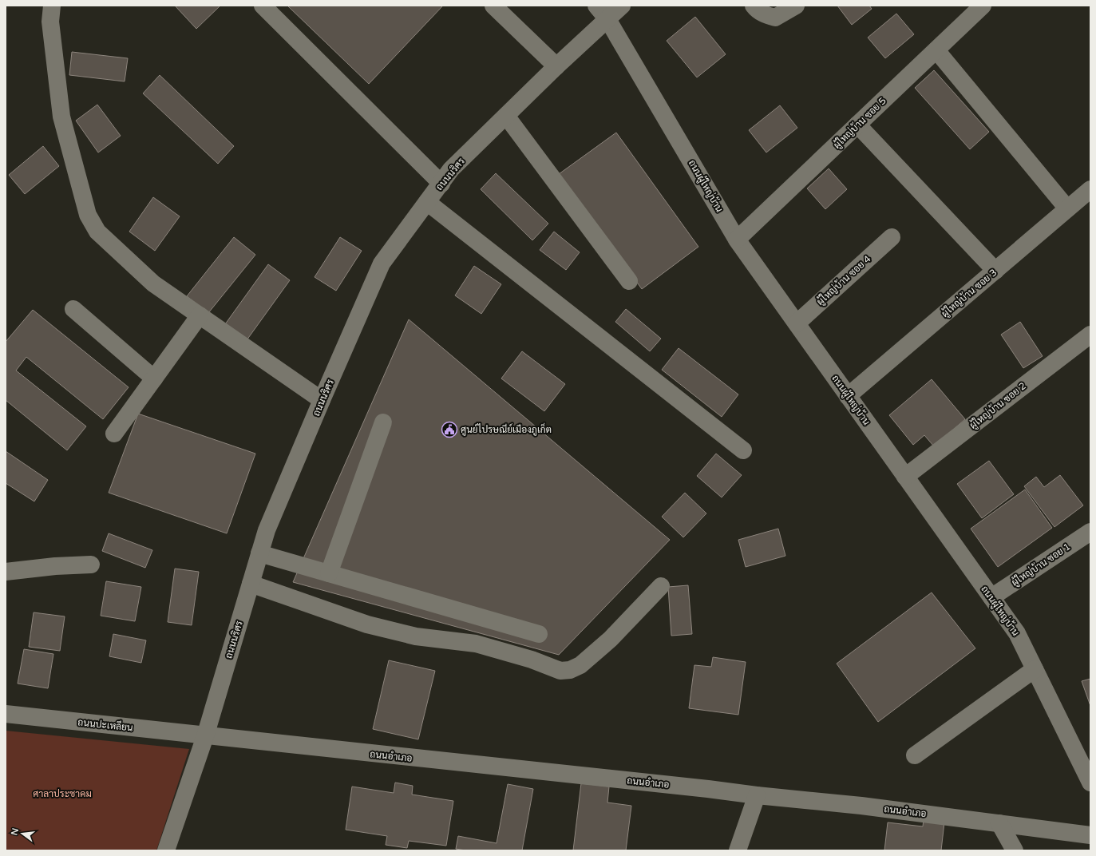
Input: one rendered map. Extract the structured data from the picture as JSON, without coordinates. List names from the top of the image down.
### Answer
{
  "streets": {
    "street": [
      "ผู้ใหญ่บ้าน ซอย 5",
      "ถนนนริศร",
      "ถนนผู้ใหญ่บ้าน",
      "ผู้ใหญ่บ้าน ซอย 4",
      "ผู้ใหญ่บ้าน ซอย 3",
      "ผู้ใหญ่บ้าน ซอย 2",
      "ผู้ใหญ่บ้าน ซอย 1",
      "ถนนปะเหลียน",
      "ถนนอำเภอ"
    ]
  },
  "crossings": [
    ["ผู้ใหญ่บ้าน ซอย 5", "ถนนผู้ใหญ่บ้าน"],
    ["ถนนนริศร", "ถนนผู้ใหญ่บ้าน"],
    ["ถนนนริศร", "ถนนปะเหลียน"],
    ["ถนนนริศร", "ถนนอำเภอ"],
    ["ถนนผู้ใหญ่บ้าน", "ผู้ใหญ่บ้าน ซอย 4"],
    ["ถนนผู้ใหญ่บ้าน", "ผู้ใหญ่บ้าน ซอย 3"],
    ["ถนนผู้ใหญ่บ้าน", "ผู้ใหญ่บ้าน ซอย 2"],
    ["ถนนผู้ใหญ่บ้าน", "ผู้ใหญ่บ้าน ซอย 1"],
    ["ถนนปะเหลียน", "ถนนอำเภอ"]
  ],
  "parks": ["ศาลาประชาคม"],
  "places": {
    "public building": ["ศูนย์ไปรษณีย์เมืองภูเก็ต"]
  },
  "north": "left"
}
